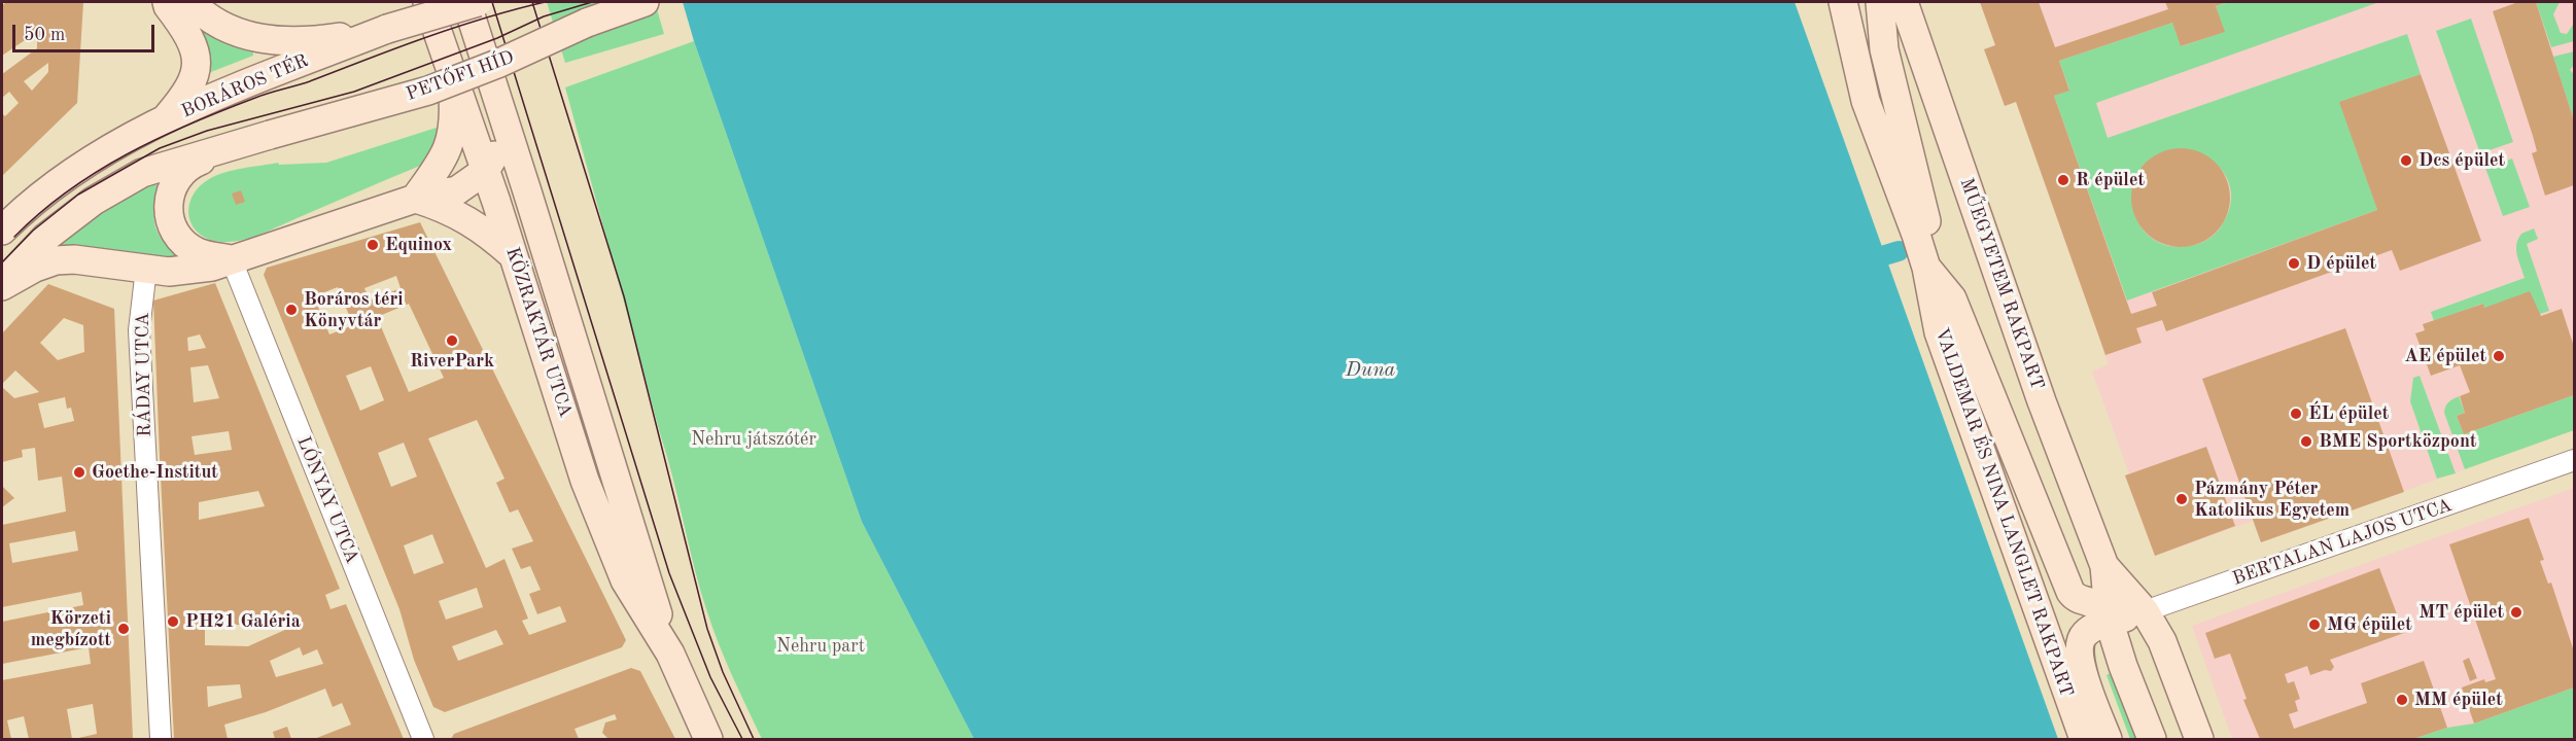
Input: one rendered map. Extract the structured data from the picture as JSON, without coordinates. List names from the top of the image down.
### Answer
{
  "streets": {
    "main road": [
      "PETŐFI HÍD",
      "BORÁROS TÉR",
      "MŰEGYETEM RAKPART",
      "KÖZRAKTÁR UTCA",
      "VALDEMAR ÉS NINA LANGLET RAKPART",
      "BERTALAN LAJOS UTCA"
    ],
    "street": ["RÁDAY UTCA", "LÓNYAY UTCA"]
  },
  "crossings": [
    ["MŰEGYETEM RAKPART", "BERTALAN LAJOS UTCA"]
  ],
  "water": ["Duna"],
  "parks": ["Nehru játszótér", "Nehru part"],
  "places": [
    "Dcs épület",
    "R épület",
    "Equinox",
    "D épület",
    "Boráros téri Könyvtár",
    "RiverPark",
    "AE épület",
    "ÉL épület",
    "BME Sportközpont",
    "Goethe-Institut",
    "Pázmány Péter Katolikus Egyetem",
    "MT épület",
    "PH21 Galéria",
    "MG épület",
    "Körzeti megbízott",
    "MM épület"
  ],
  "scale_bar": "50 m"
}
